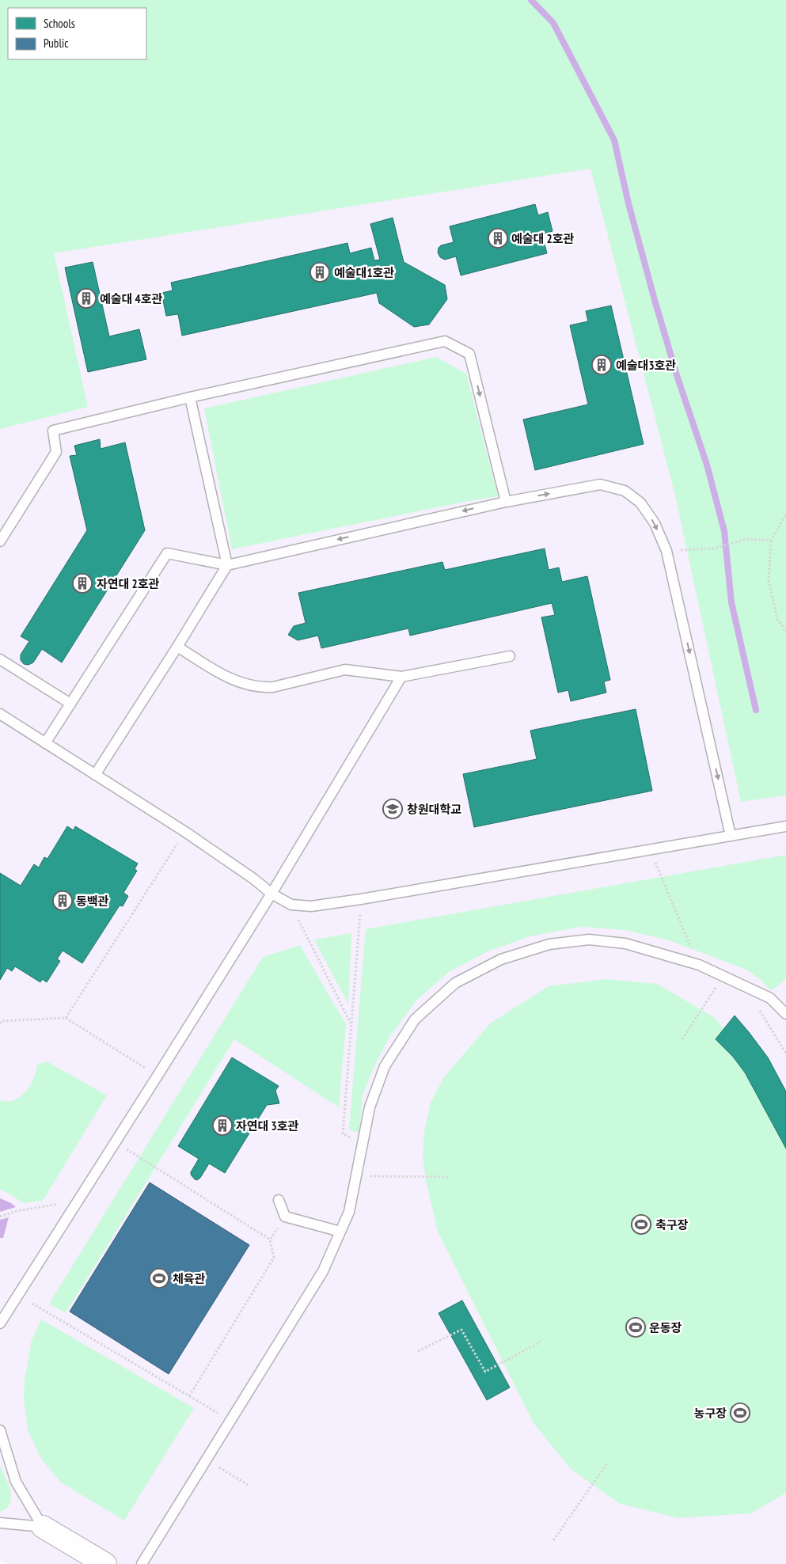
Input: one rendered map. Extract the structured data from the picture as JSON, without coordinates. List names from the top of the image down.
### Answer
{
  "places": {
    "building": [
      "예술대 2호관",
      "예술대1호관",
      "예술대 4호관",
      "예술대3호관",
      "자연대 2호관",
      "동백관",
      "자연대 3호관"
    ],
    "school or university": ["창원대학교"],
    "sports": [
      "축구장",
      "체육관",
      "운동장",
      "농구장"
    ]
  },
  "legend": ["Schools", "Public"]
}
